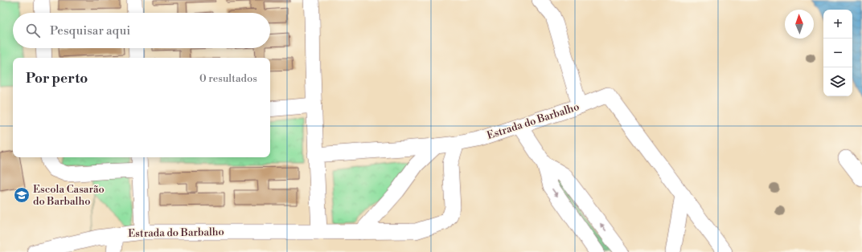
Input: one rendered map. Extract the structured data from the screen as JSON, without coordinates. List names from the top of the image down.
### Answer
{
  "streets": {
    "street": ["Estrada do Barbalho"]
  },
  "places": {
    "school or university": ["Escola Casarão do Barbalho"]
  },
  "north": "top",
  "page": {
    "map_buttons": ["+", "−"],
    "search": "Pesquisar aqui",
    "heading": ["Por perto", "0 resultados"]
  }
}
